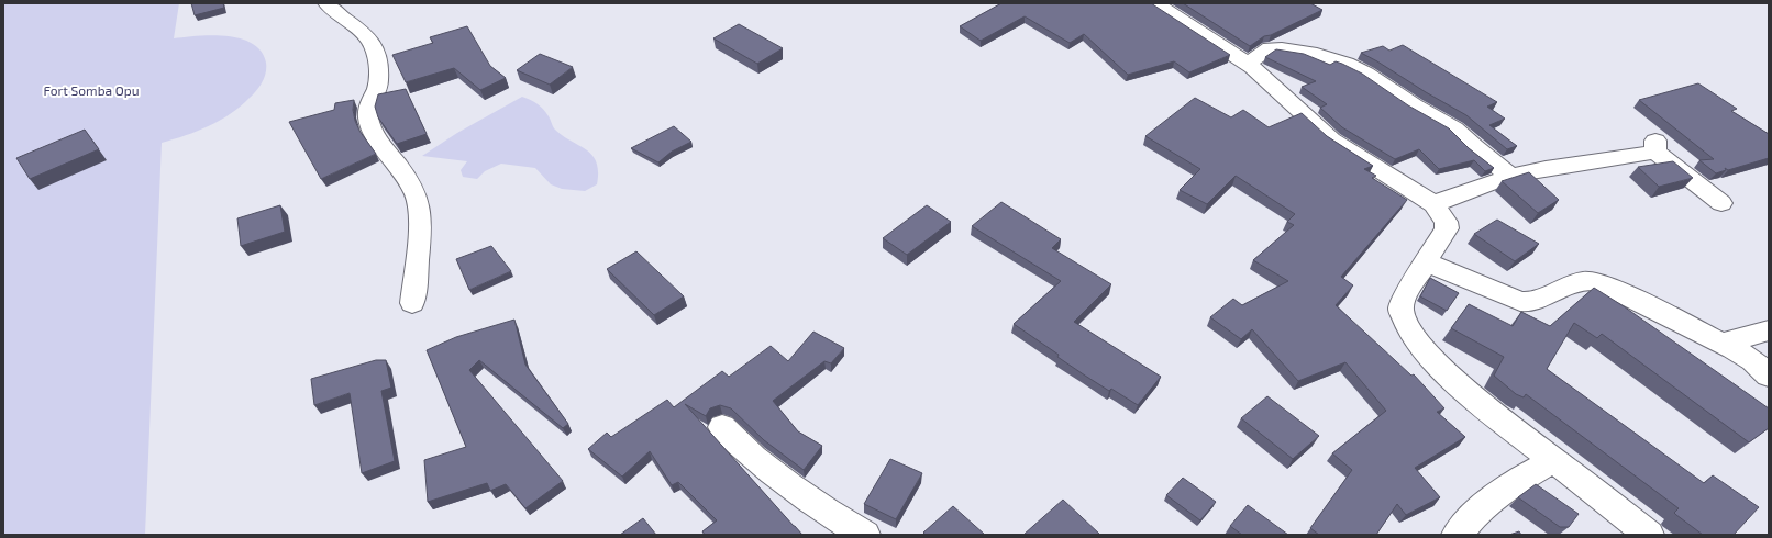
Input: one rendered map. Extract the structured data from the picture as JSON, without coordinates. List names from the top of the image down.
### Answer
{
  "parks": ["Fort Somba Opu"]
}
